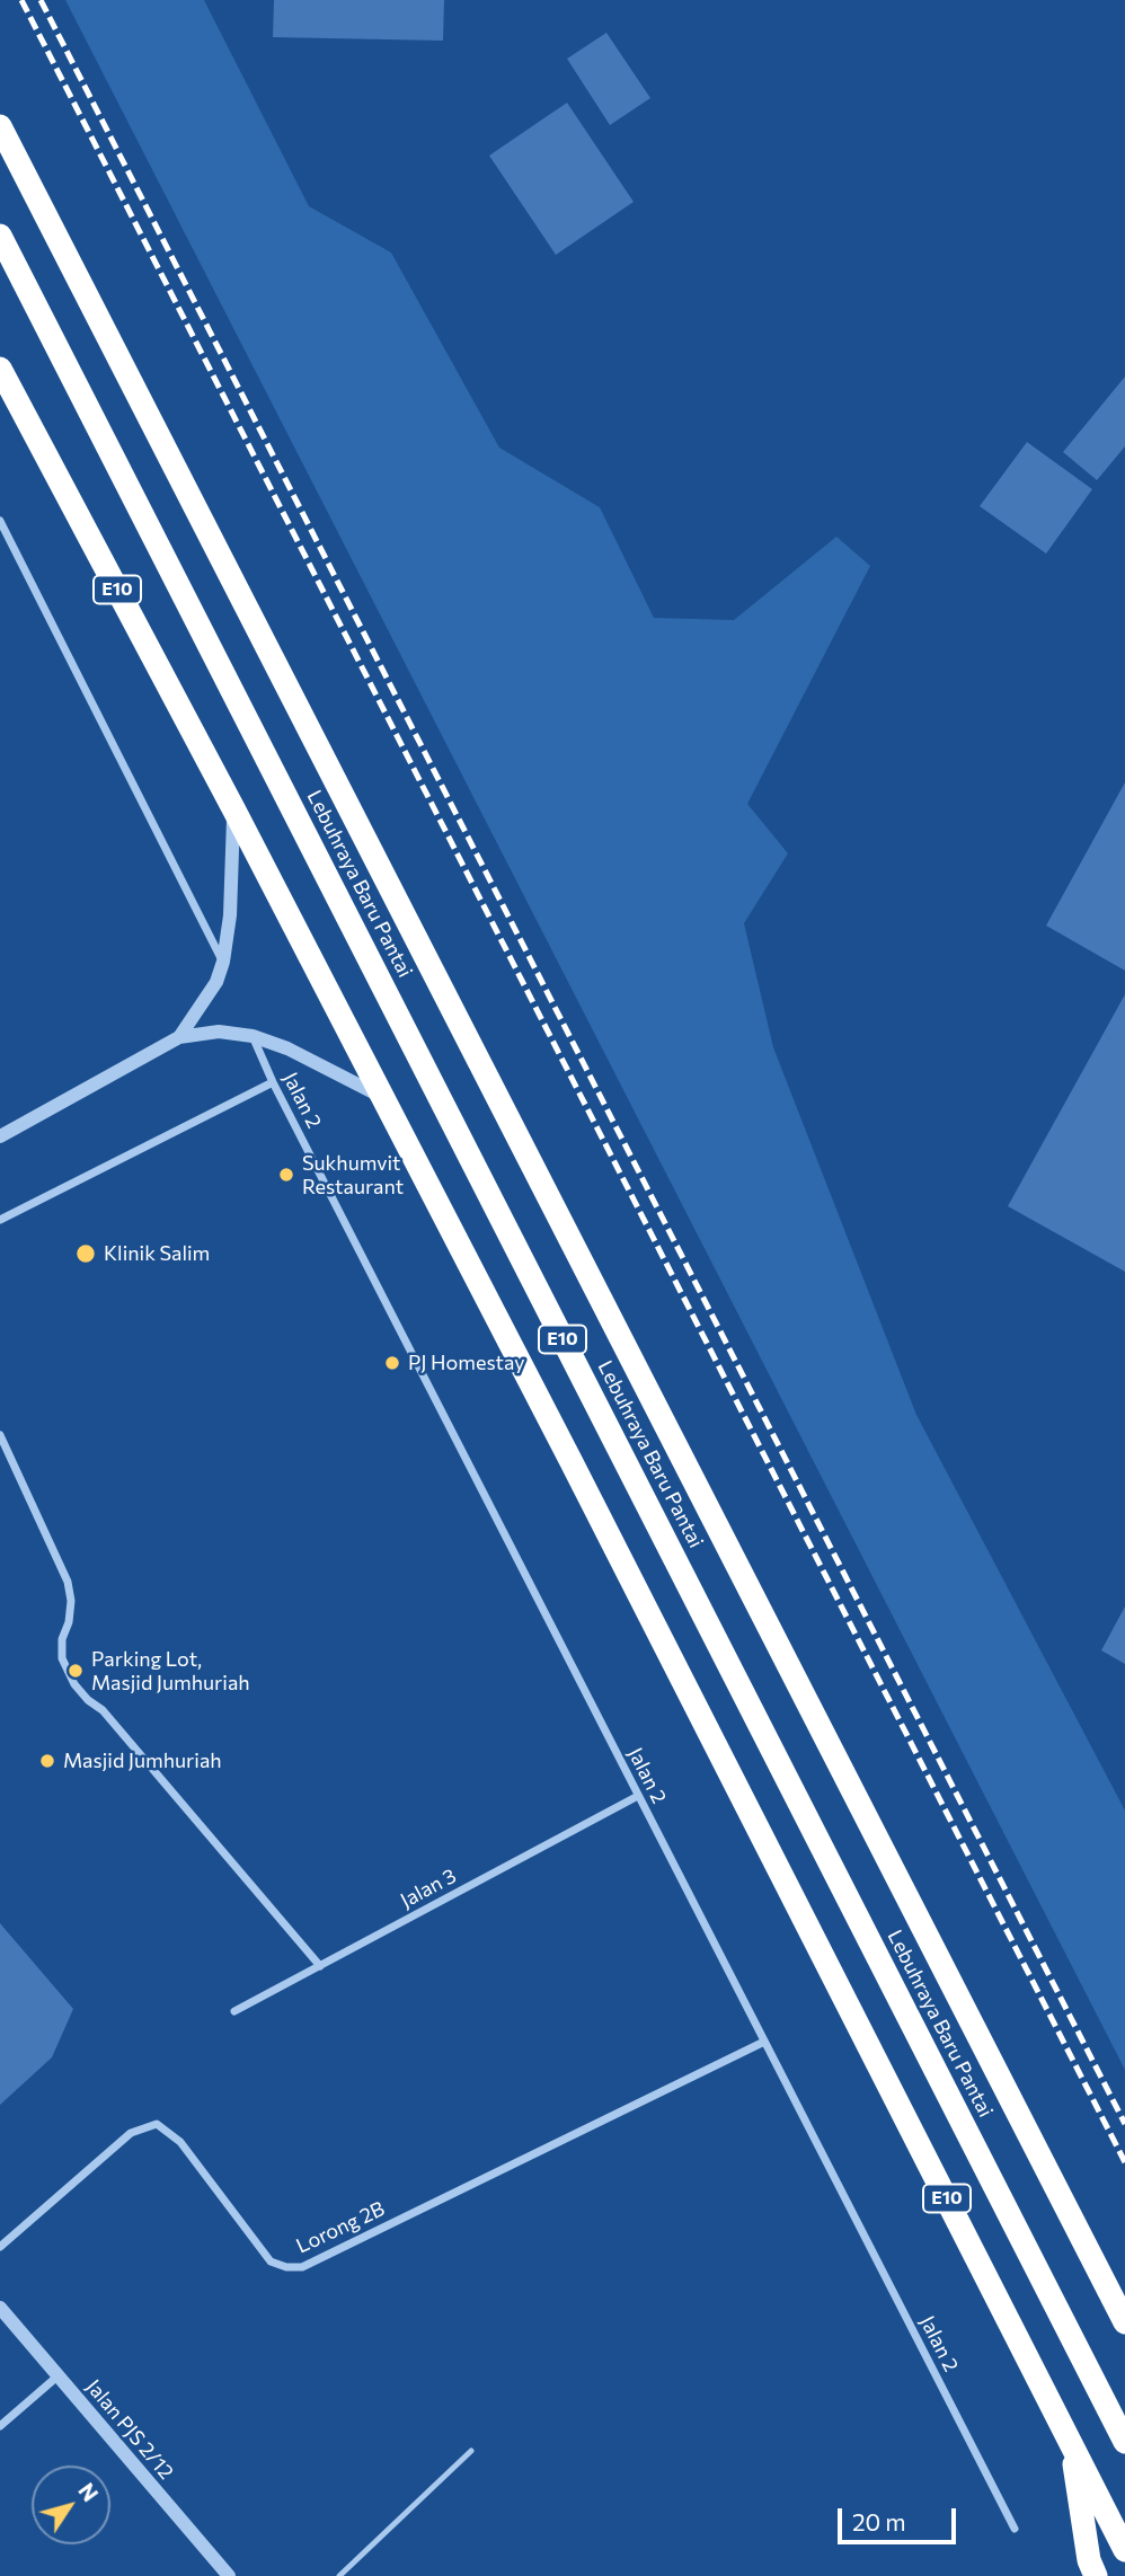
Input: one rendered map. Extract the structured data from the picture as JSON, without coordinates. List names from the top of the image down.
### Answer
{
  "streets": {
    "highway": ["E10", "Lebuhraya Baru Pantai"],
    "street": [
      "Jalan 2",
      "Jalan 3",
      "Lorong 2B",
      "Jalan PJS 2/12"
    ]
  },
  "crossings": [
    ["Jalan 2", "Jalan 3"],
    ["Jalan 2", "Lorong 2B"]
  ],
  "places": [
    "Sukhumvit Restaurant",
    "Klinik Salim",
    "PJ Homestay",
    "Parking Lot, Masjid Jumhuriah",
    "Masjid Jumhuriah"
  ],
  "scale_bar": "20 m",
  "north": "top right"
}
